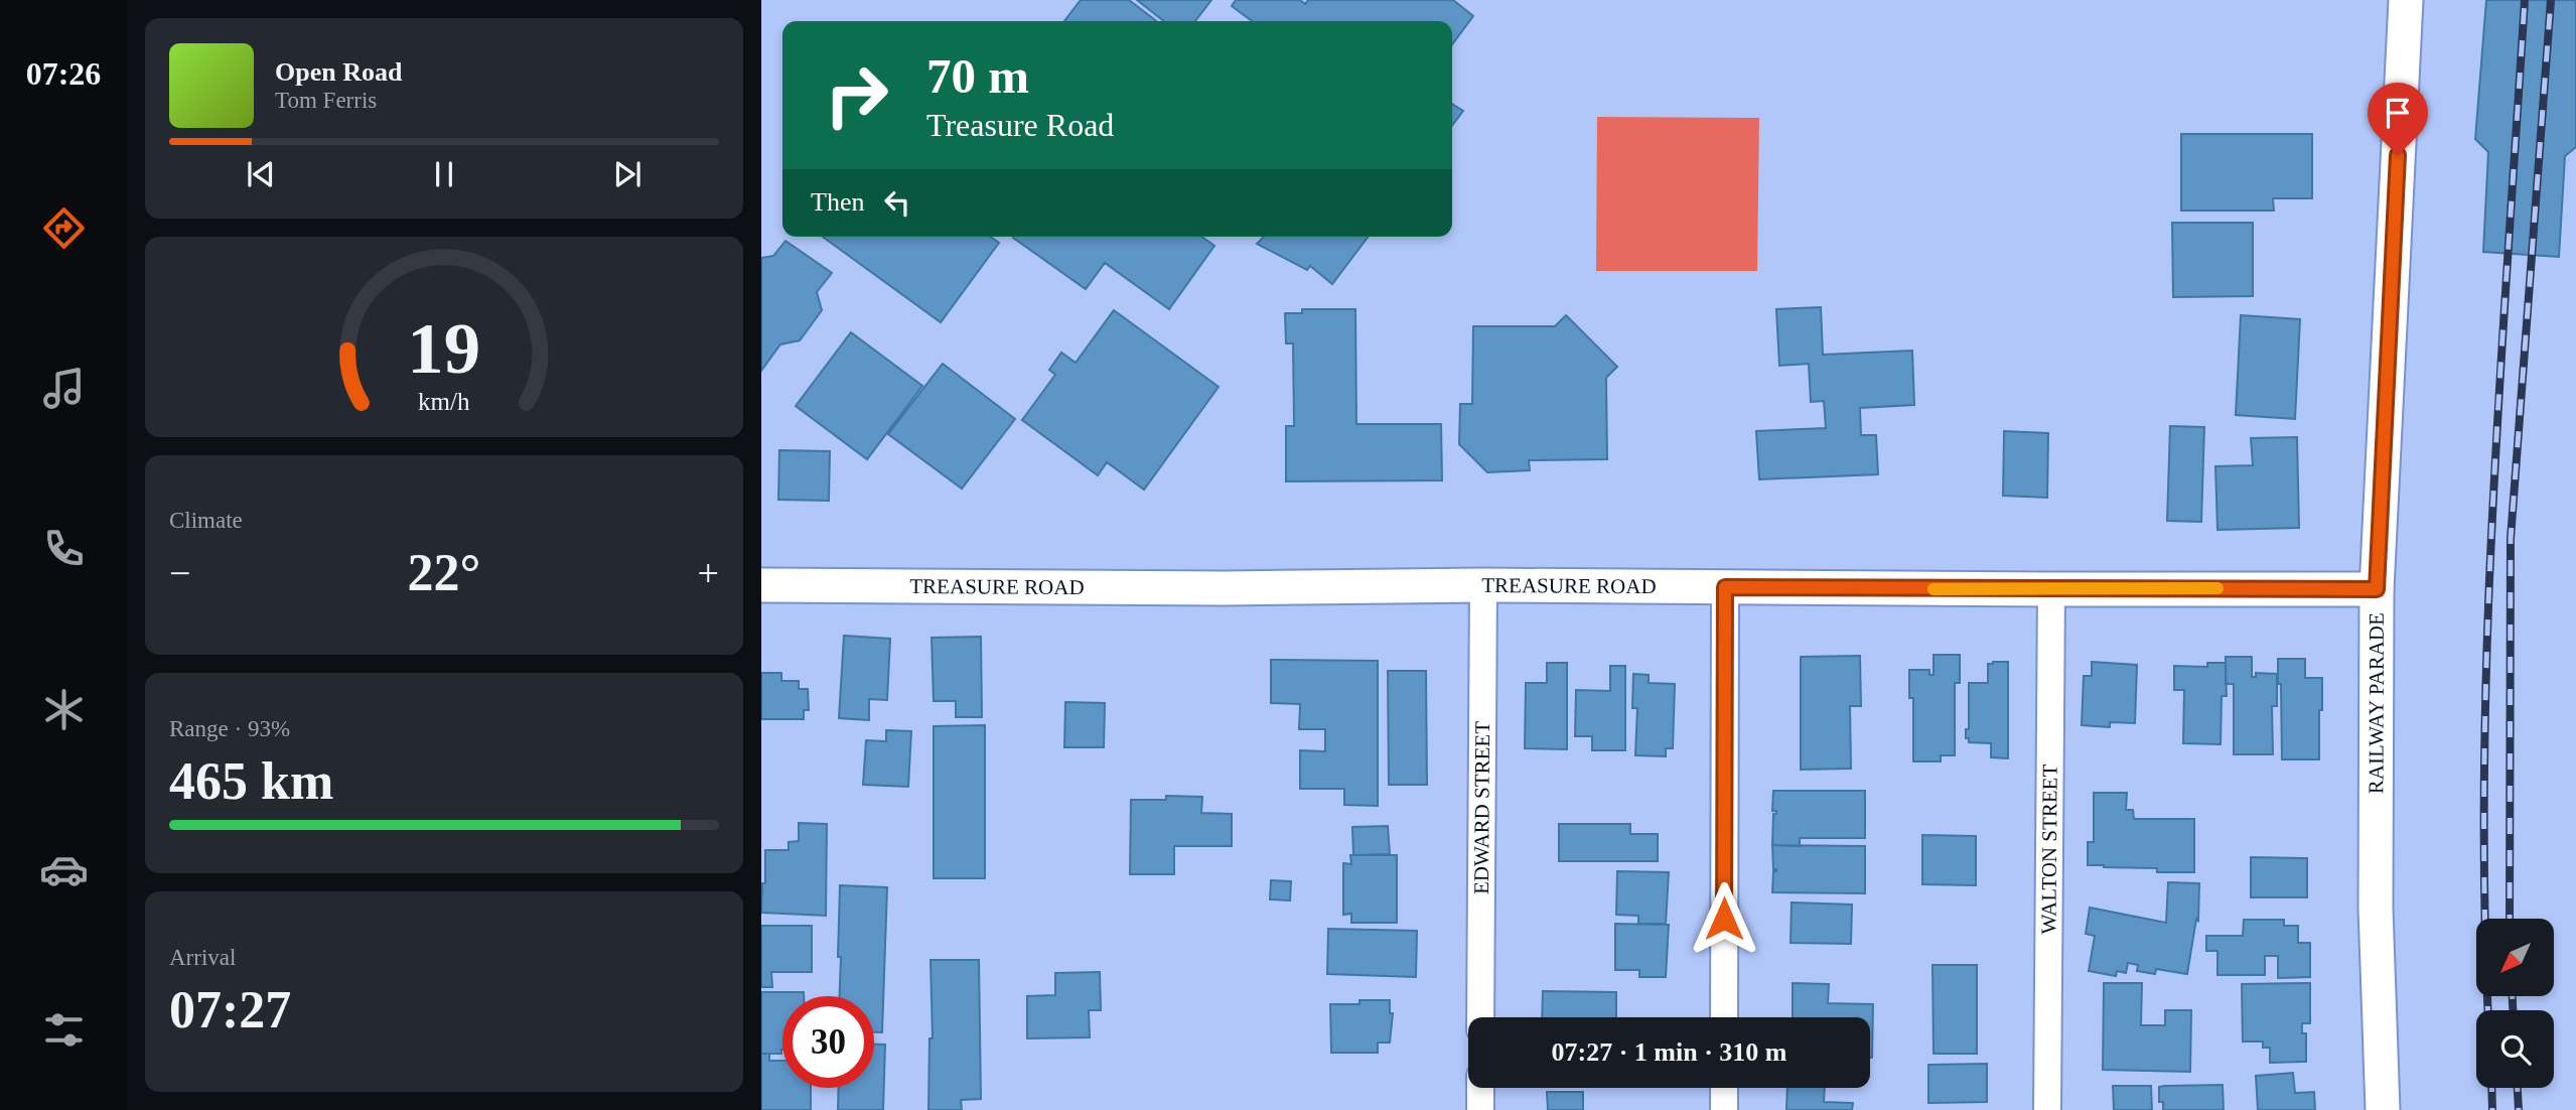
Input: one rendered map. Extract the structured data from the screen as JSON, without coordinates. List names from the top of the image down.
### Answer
{
  "streets": {
    "street": [
      "TREASURE ROAD",
      "RAILWAY PARADE",
      "EDWARD STREET",
      "WALTON STREET"
    ]
  },
  "crossings": [
    ["TREASURE ROAD", "RAILWAY PARADE"],
    ["TREASURE ROAD", "EDWARD STREET"],
    ["TREASURE ROAD", "WALTON STREET"]
  ],
  "north": "bottom left",
  "page": {
    "tabs": "07:26",
    "turn": ["70 m", "Treasure Road"],
    "song": ["Open Road", "Tom Ferris"],
    "then": "Then",
    "tile": [
      "Climate",
      ["Range · 93%", "465 km"],
      ["Arrival", "07:27"]
    ],
    "heat": ["−", "22°", "+"],
    "limit": "30",
    "trip": "07:27 · 1 min · 310 m",
    "gauge": ["19", "km/h"]
  }
}
